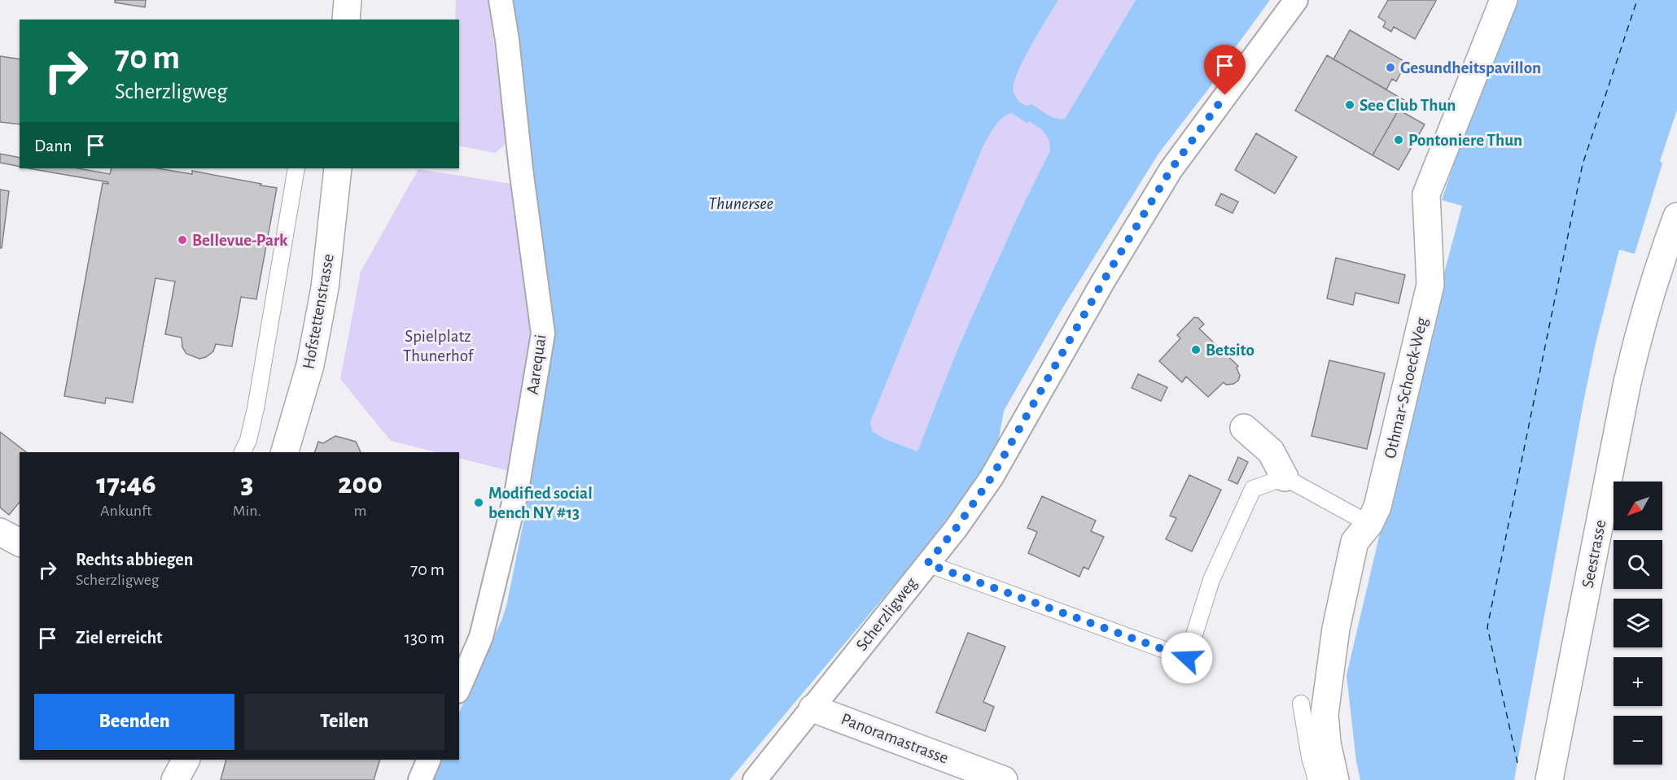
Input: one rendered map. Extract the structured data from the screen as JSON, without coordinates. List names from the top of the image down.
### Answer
{
  "streets": {
    "street": [
      "Hofstettenstrasse",
      "Aarequai",
      "Othmar-Schoeck-Weg",
      "Seestrasse",
      "Scherzligweg",
      "Panoramastrasse"
    ]
  },
  "crossings": [
    ["Scherzligweg", "Panoramastrasse"]
  ],
  "water": ["Thunersee"],
  "parks": ["Spielplatz Thunerhof"],
  "places": [
    "Gesundheitspavillon",
    "See Club Thun",
    "Pontoniere Thun",
    "Bellevue-Park",
    "Betsito",
    "Modified social bench NY #13"
  ],
  "north": "bottom left",
  "page": {
    "turn": ["70 m", "Scherzligweg"],
    "then": "Dann",
    "eta": [
      "17:46",
      "Ankunft",
      "3",
      "Min.",
      "200",
      "m"
    ],
    "map_buttons": ["+", "−"],
    "list": [
      {
        "name": "Rechts abbiegen",
        "note": "Scherzligweg",
        "value": "70 m"
      },
      {
        "name": "Ziel erreicht",
        "value": "130 m"
      }
    ],
    "buttons": ["Beenden", "Teilen"]
  }
}
